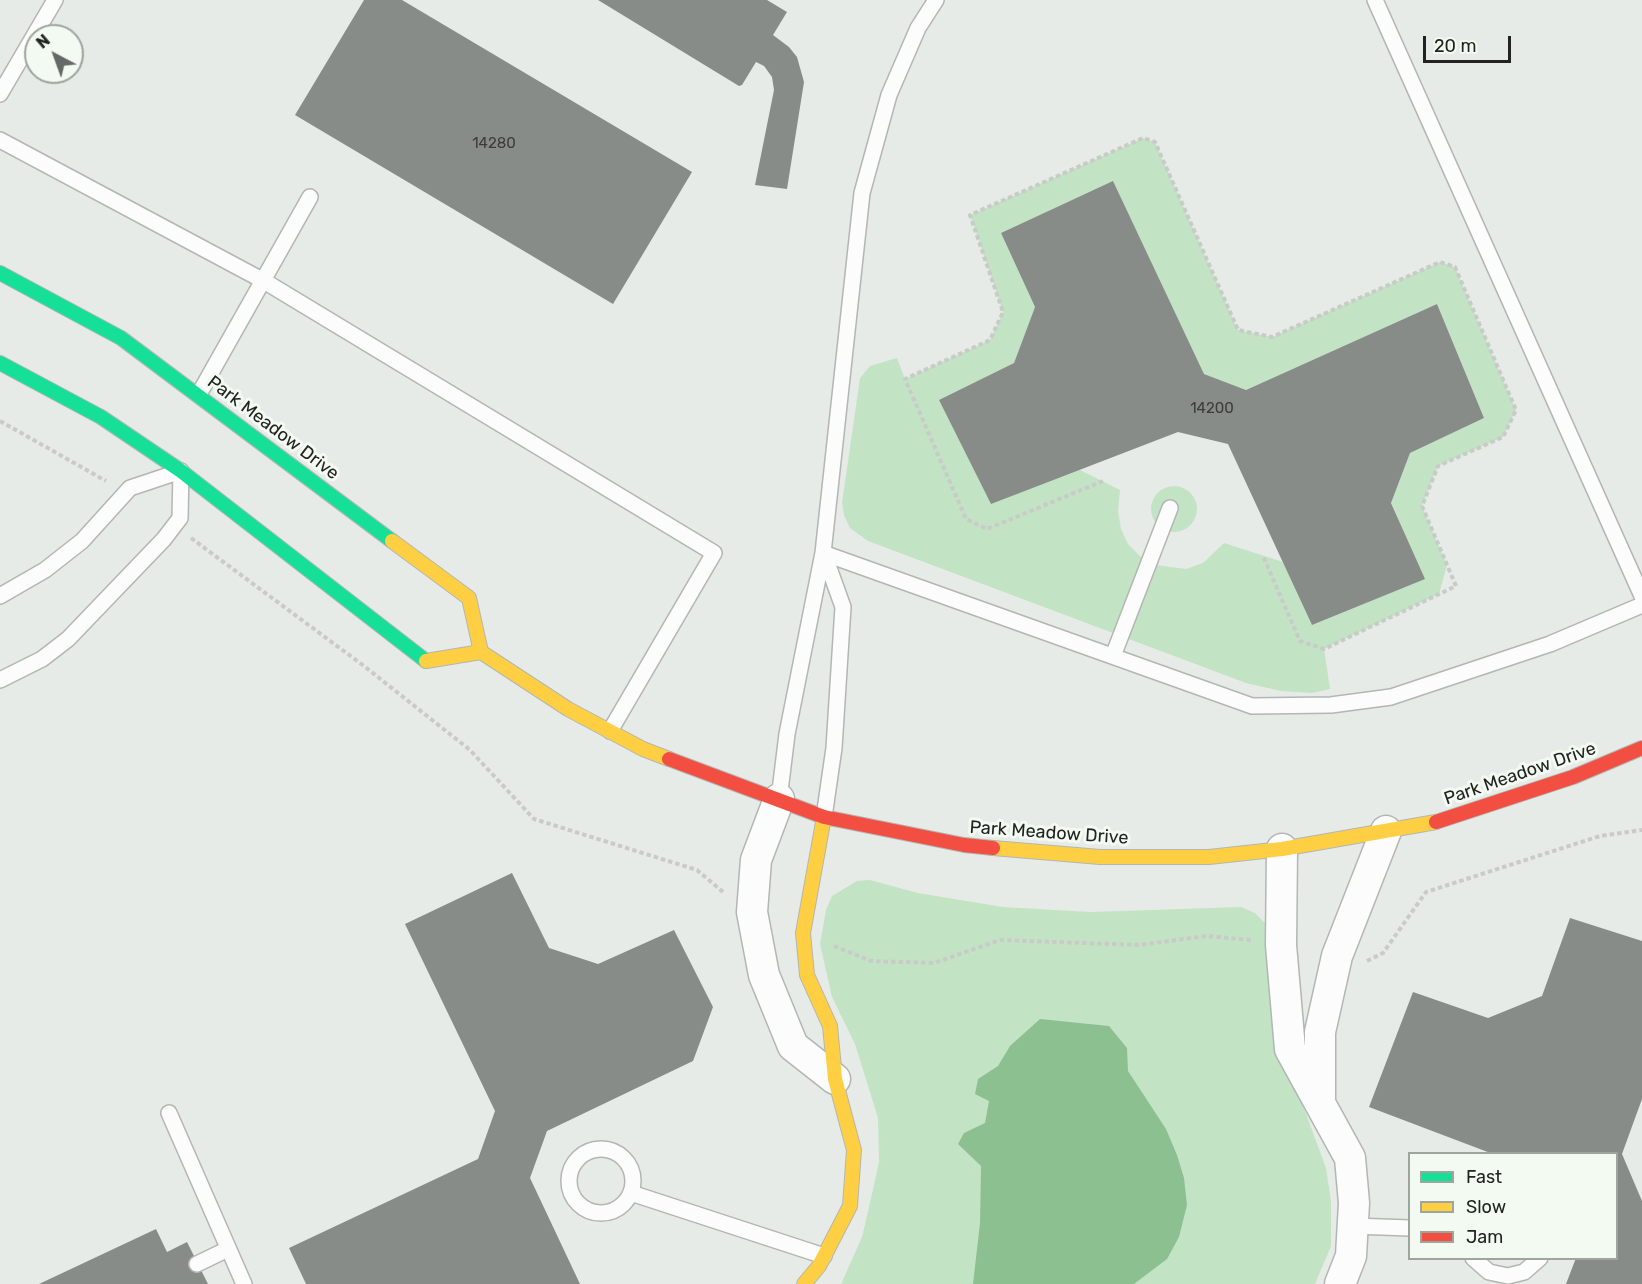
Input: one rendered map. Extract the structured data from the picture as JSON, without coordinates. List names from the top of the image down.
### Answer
{
  "streets": {
    "street": ["Park Meadow Drive"]
  },
  "house_numbers": ["14280", "14200"],
  "legend": ["Fast", "Slow", "Jam"],
  "scale_bar": "20 m",
  "north": "top left"
}
